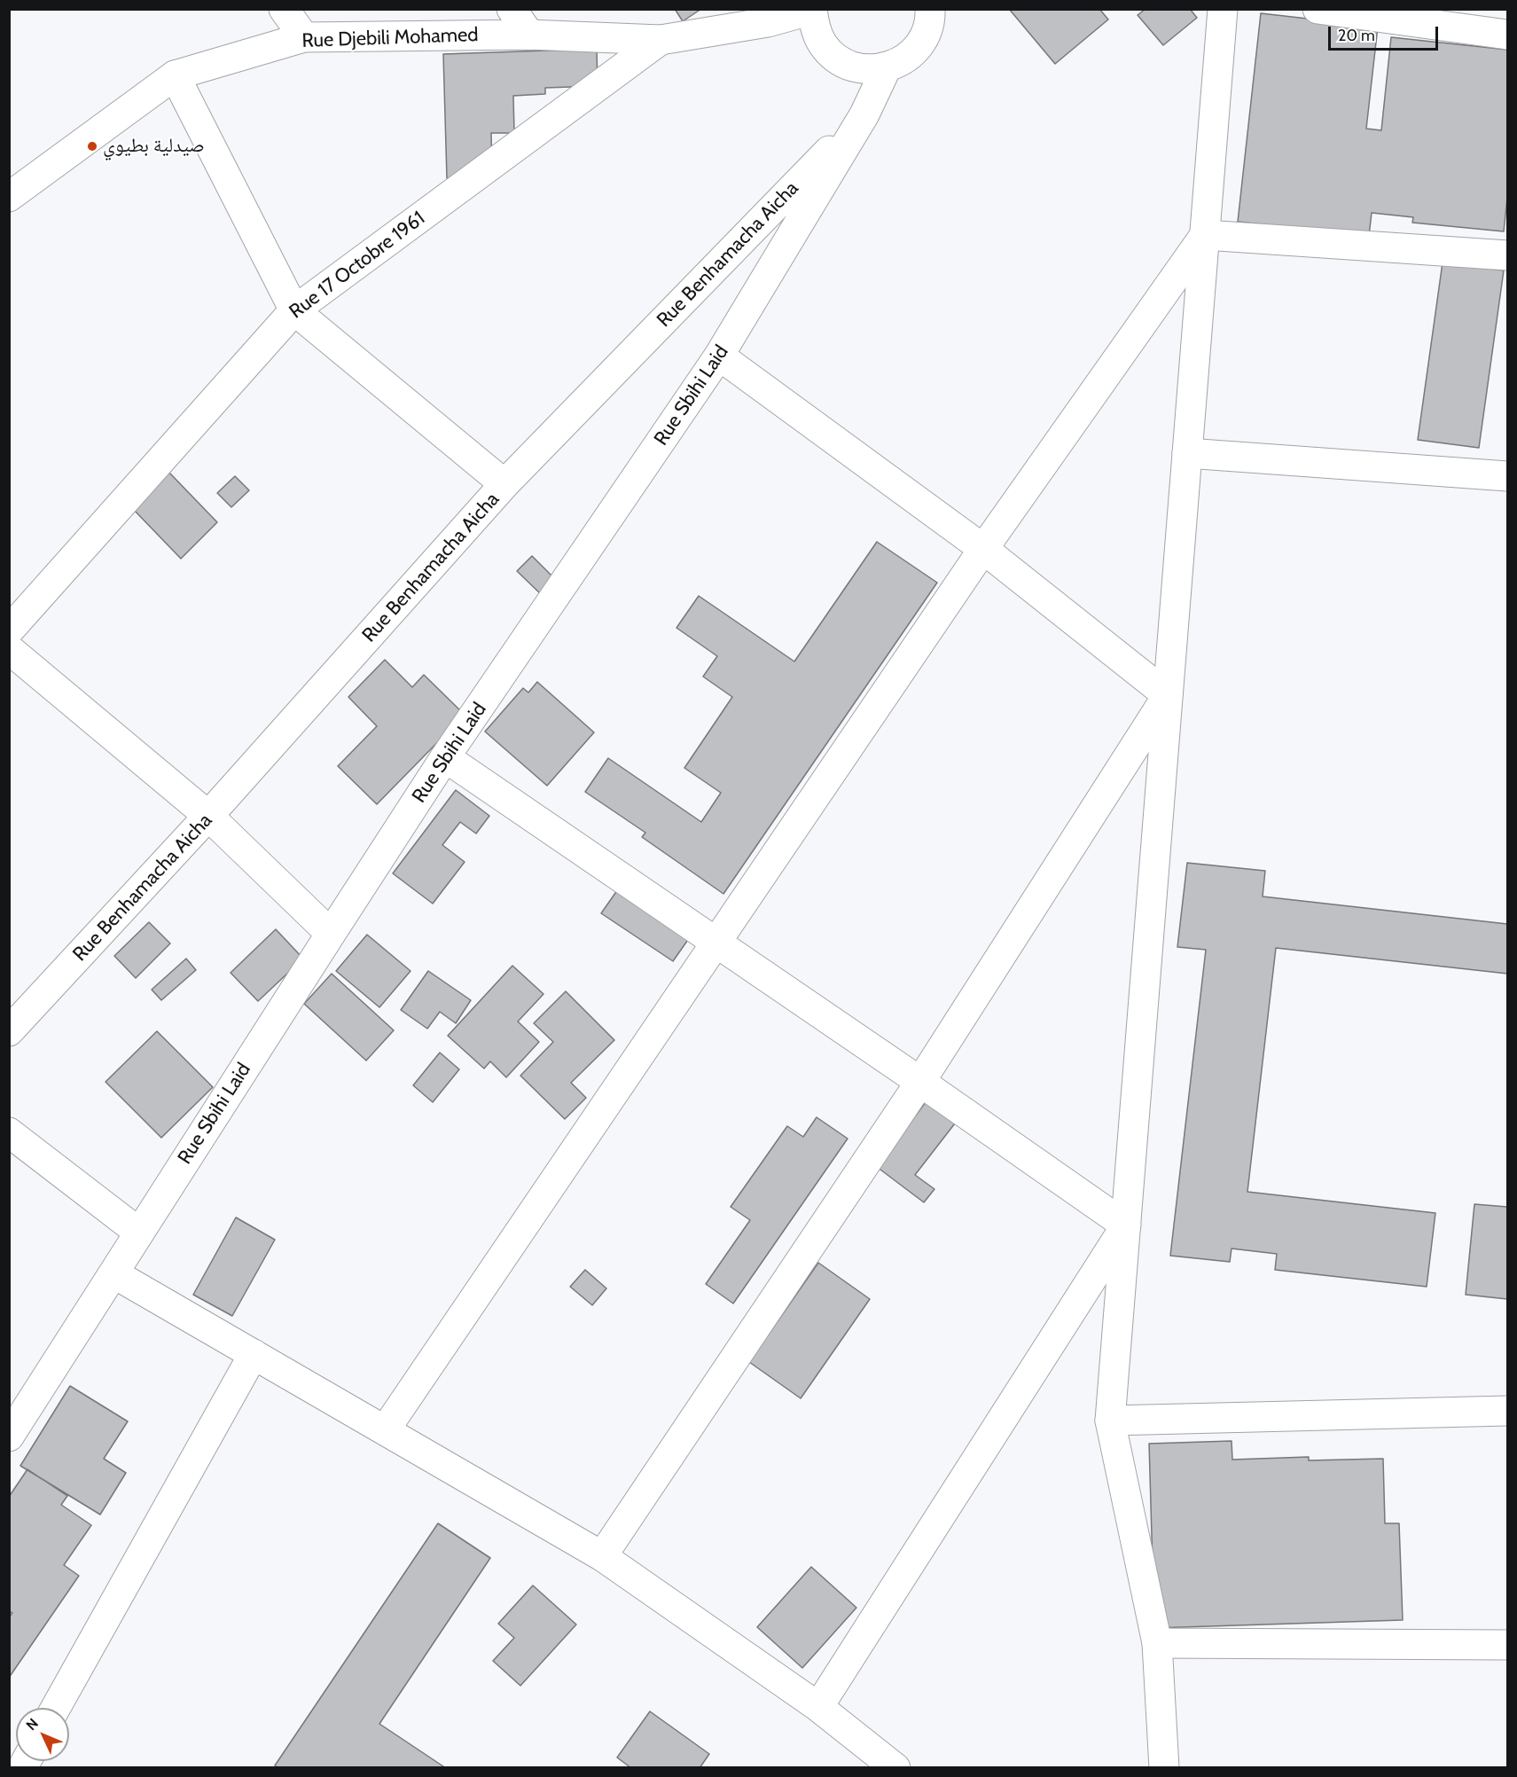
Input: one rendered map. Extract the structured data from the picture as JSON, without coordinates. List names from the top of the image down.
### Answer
{
  "streets": {
    "street": [
      "Rue Djebili Mohamed",
      "Rue Benhamacha Aicha",
      "Rue 17 Octobre 1961",
      "Rue Sbihi Laid"
    ]
  },
  "crossings": [
    ["Rue Djebili Mohamed", "Rue 17 Octobre 1961"],
    ["Rue Benhamacha Aicha", "Rue Sbihi Laid"]
  ],
  "places": ["صيدلية بطيوي"],
  "scale_bar": "20 m",
  "north": "top left"
}
